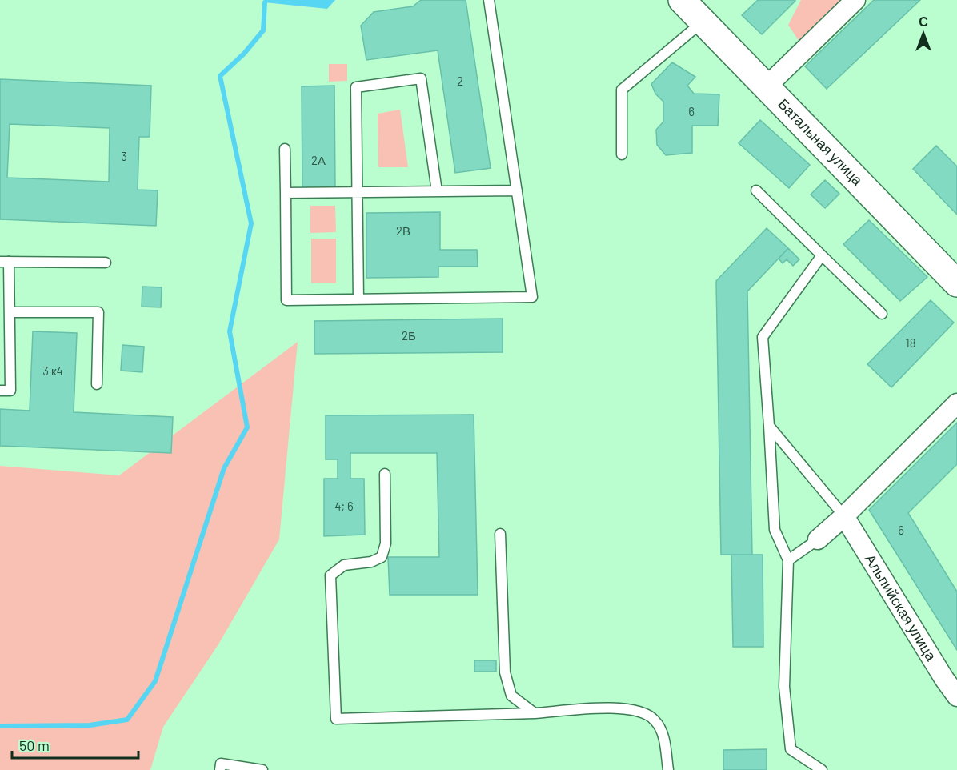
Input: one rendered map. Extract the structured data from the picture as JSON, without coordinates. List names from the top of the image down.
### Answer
{
  "streets": {
    "main road": ["Батальная улица"],
    "street": ["Альпийская улица"]
  },
  "house_numbers": [
    "2",
    "6",
    "3",
    "2А",
    "2В",
    "2Б",
    "18",
    "3 к4",
    "4; 6",
    "6"
  ],
  "scale_bar": "50 m",
  "north": "top"
}
